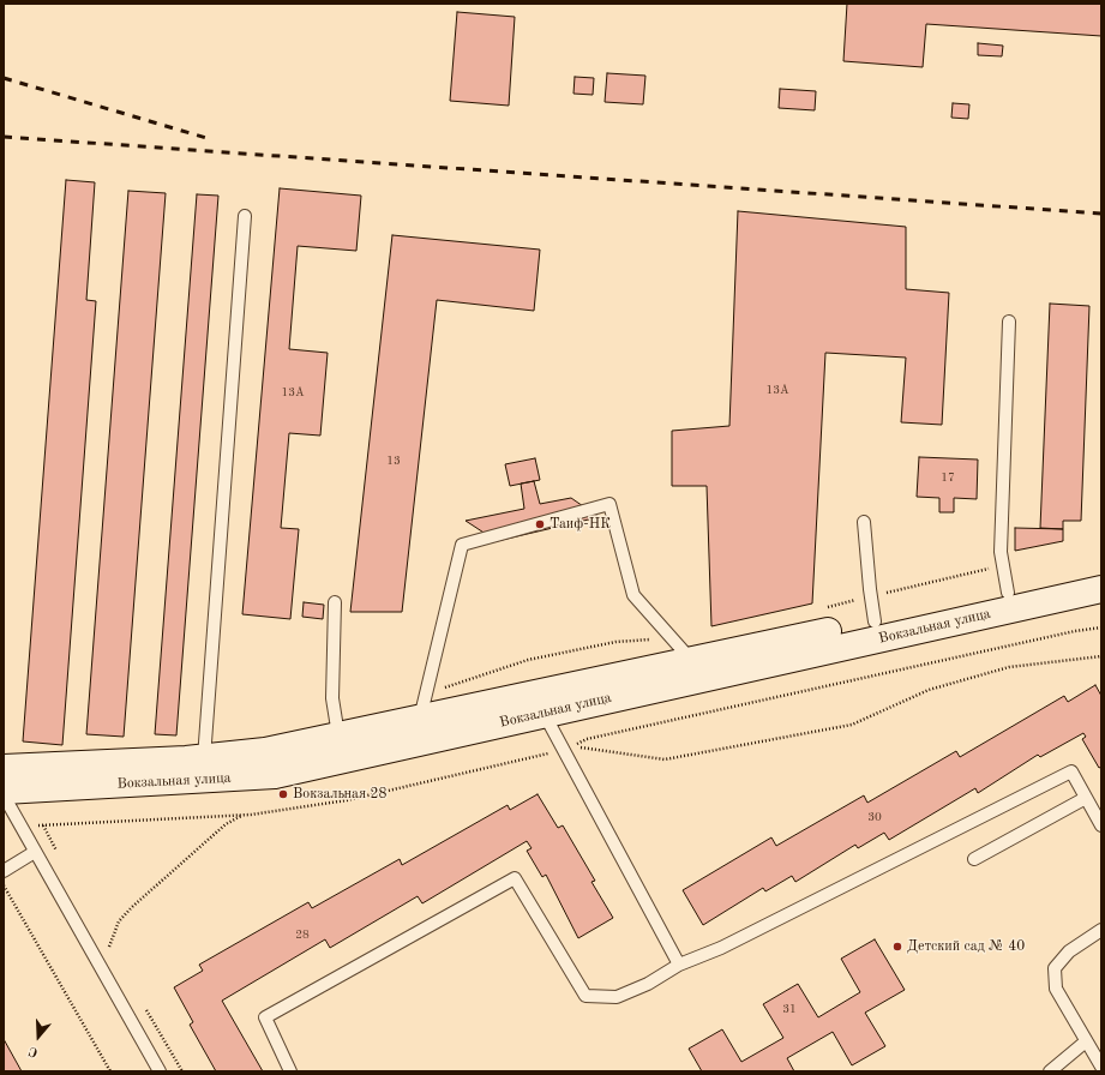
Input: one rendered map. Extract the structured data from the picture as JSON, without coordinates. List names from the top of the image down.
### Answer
{
  "streets": {
    "main road": ["Вокзальная улица"]
  },
  "places": ["Таиф-НК", "Вокзальная 28", "Детский сад № 40"],
  "house_numbers": [
    "13А",
    "13А",
    "13",
    "17",
    "30",
    "28",
    "31"
  ],
  "north": "bottom"
}
